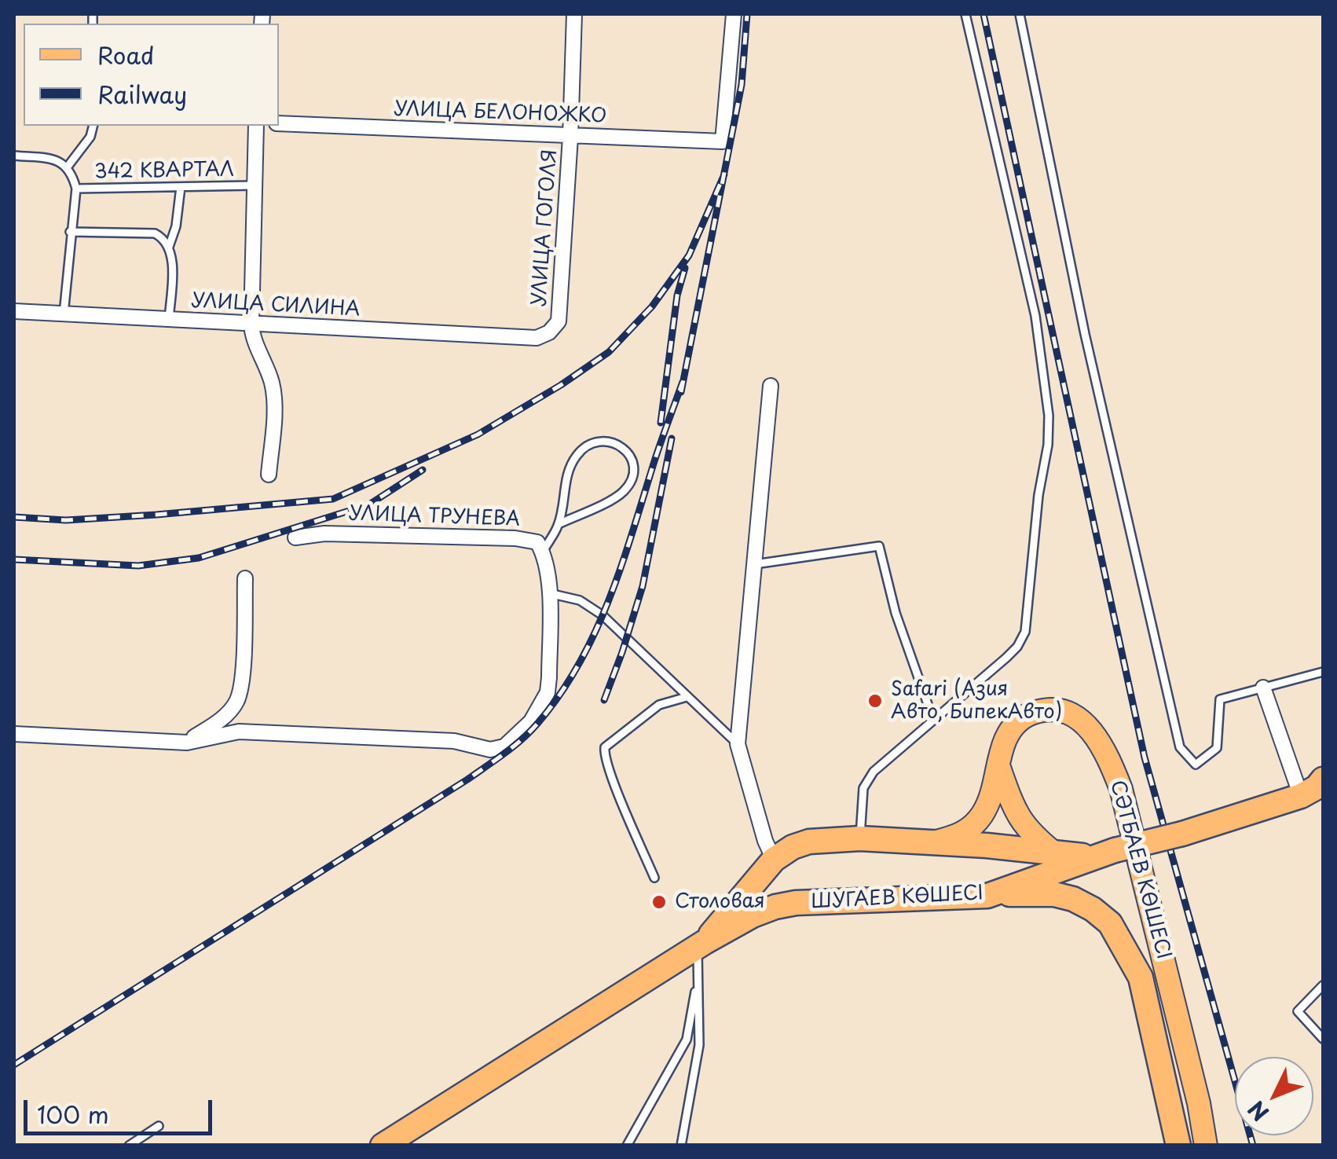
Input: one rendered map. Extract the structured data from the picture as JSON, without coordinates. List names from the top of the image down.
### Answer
{
  "streets": {
    "highway": ["ШУГАЕВ КӨШЕСІ"],
    "main road": ["СӘТБАЕВ КӨШЕСІ"],
    "street": [
      "УЛИЦА БЕЛОНОЖКО",
      "УЛИЦА ГОГОЛЯ",
      "УЛИЦА СИЛИНА",
      "УЛИЦА ТРУНЕВА"
    ],
    "lane": ["342 КВАРТАЛ"]
  },
  "crossings": [
    ["УЛИЦА БЕЛОНОЖКО", "УЛИЦА ГОГОЛЯ"],
    ["УЛИЦА ГОГОЛЯ", "УЛИЦА СИЛИНА"],
    ["СӘТБАЕВ КӨШЕСІ", "ШУГАЕВ КӨШЕСІ"]
  ],
  "places": ["Safari (Азия Авто, БипекАвто)", "Столовая"],
  "legend": ["Road", "Railway"],
  "scale_bar": "100 m",
  "north": "bottom left"
}
